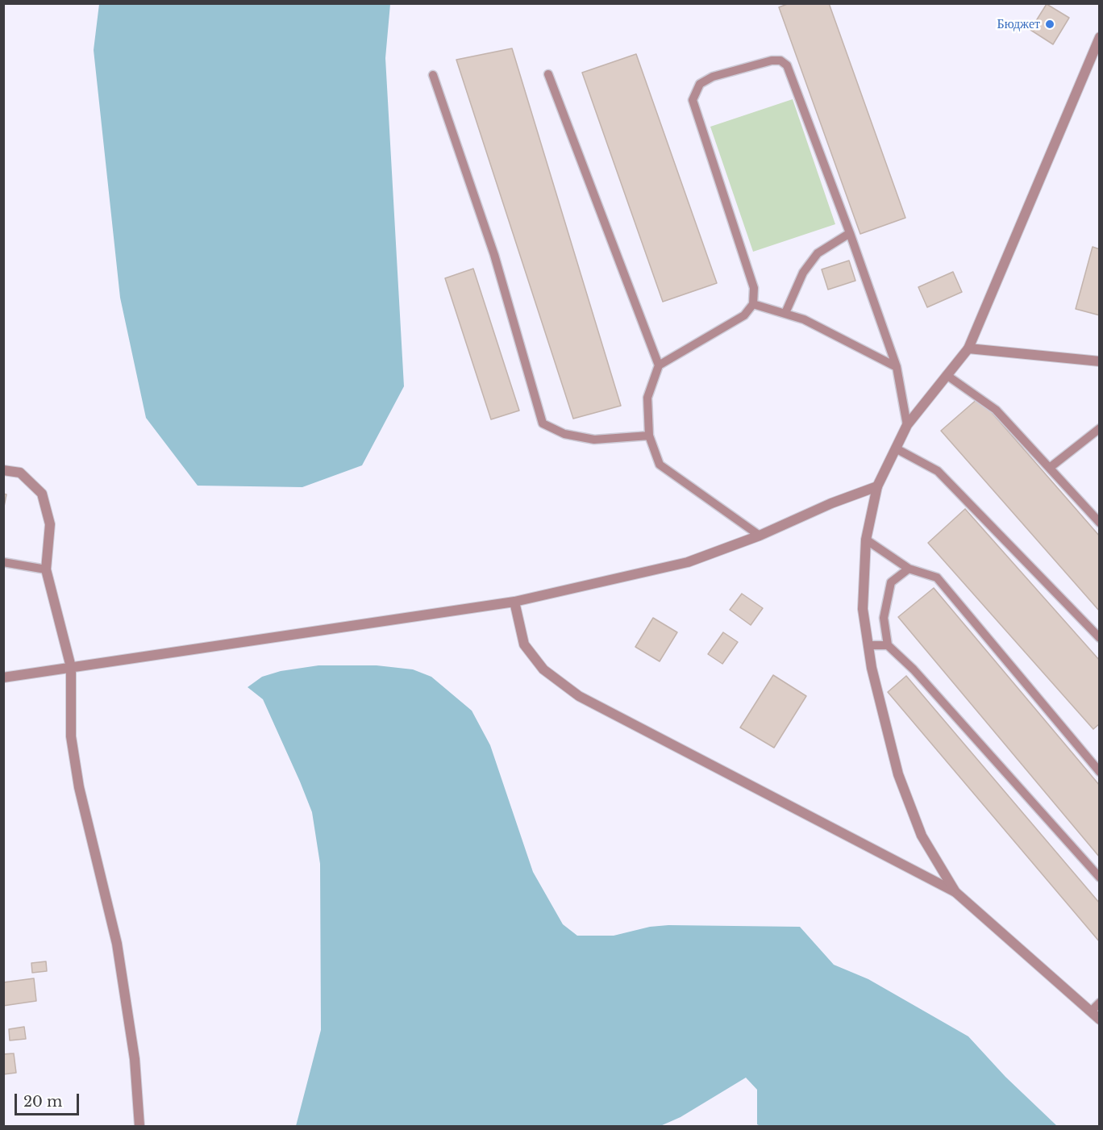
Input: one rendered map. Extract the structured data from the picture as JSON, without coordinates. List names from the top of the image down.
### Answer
{
  "places": ["Бюджет"],
  "scale_bar": "20 m"
}
